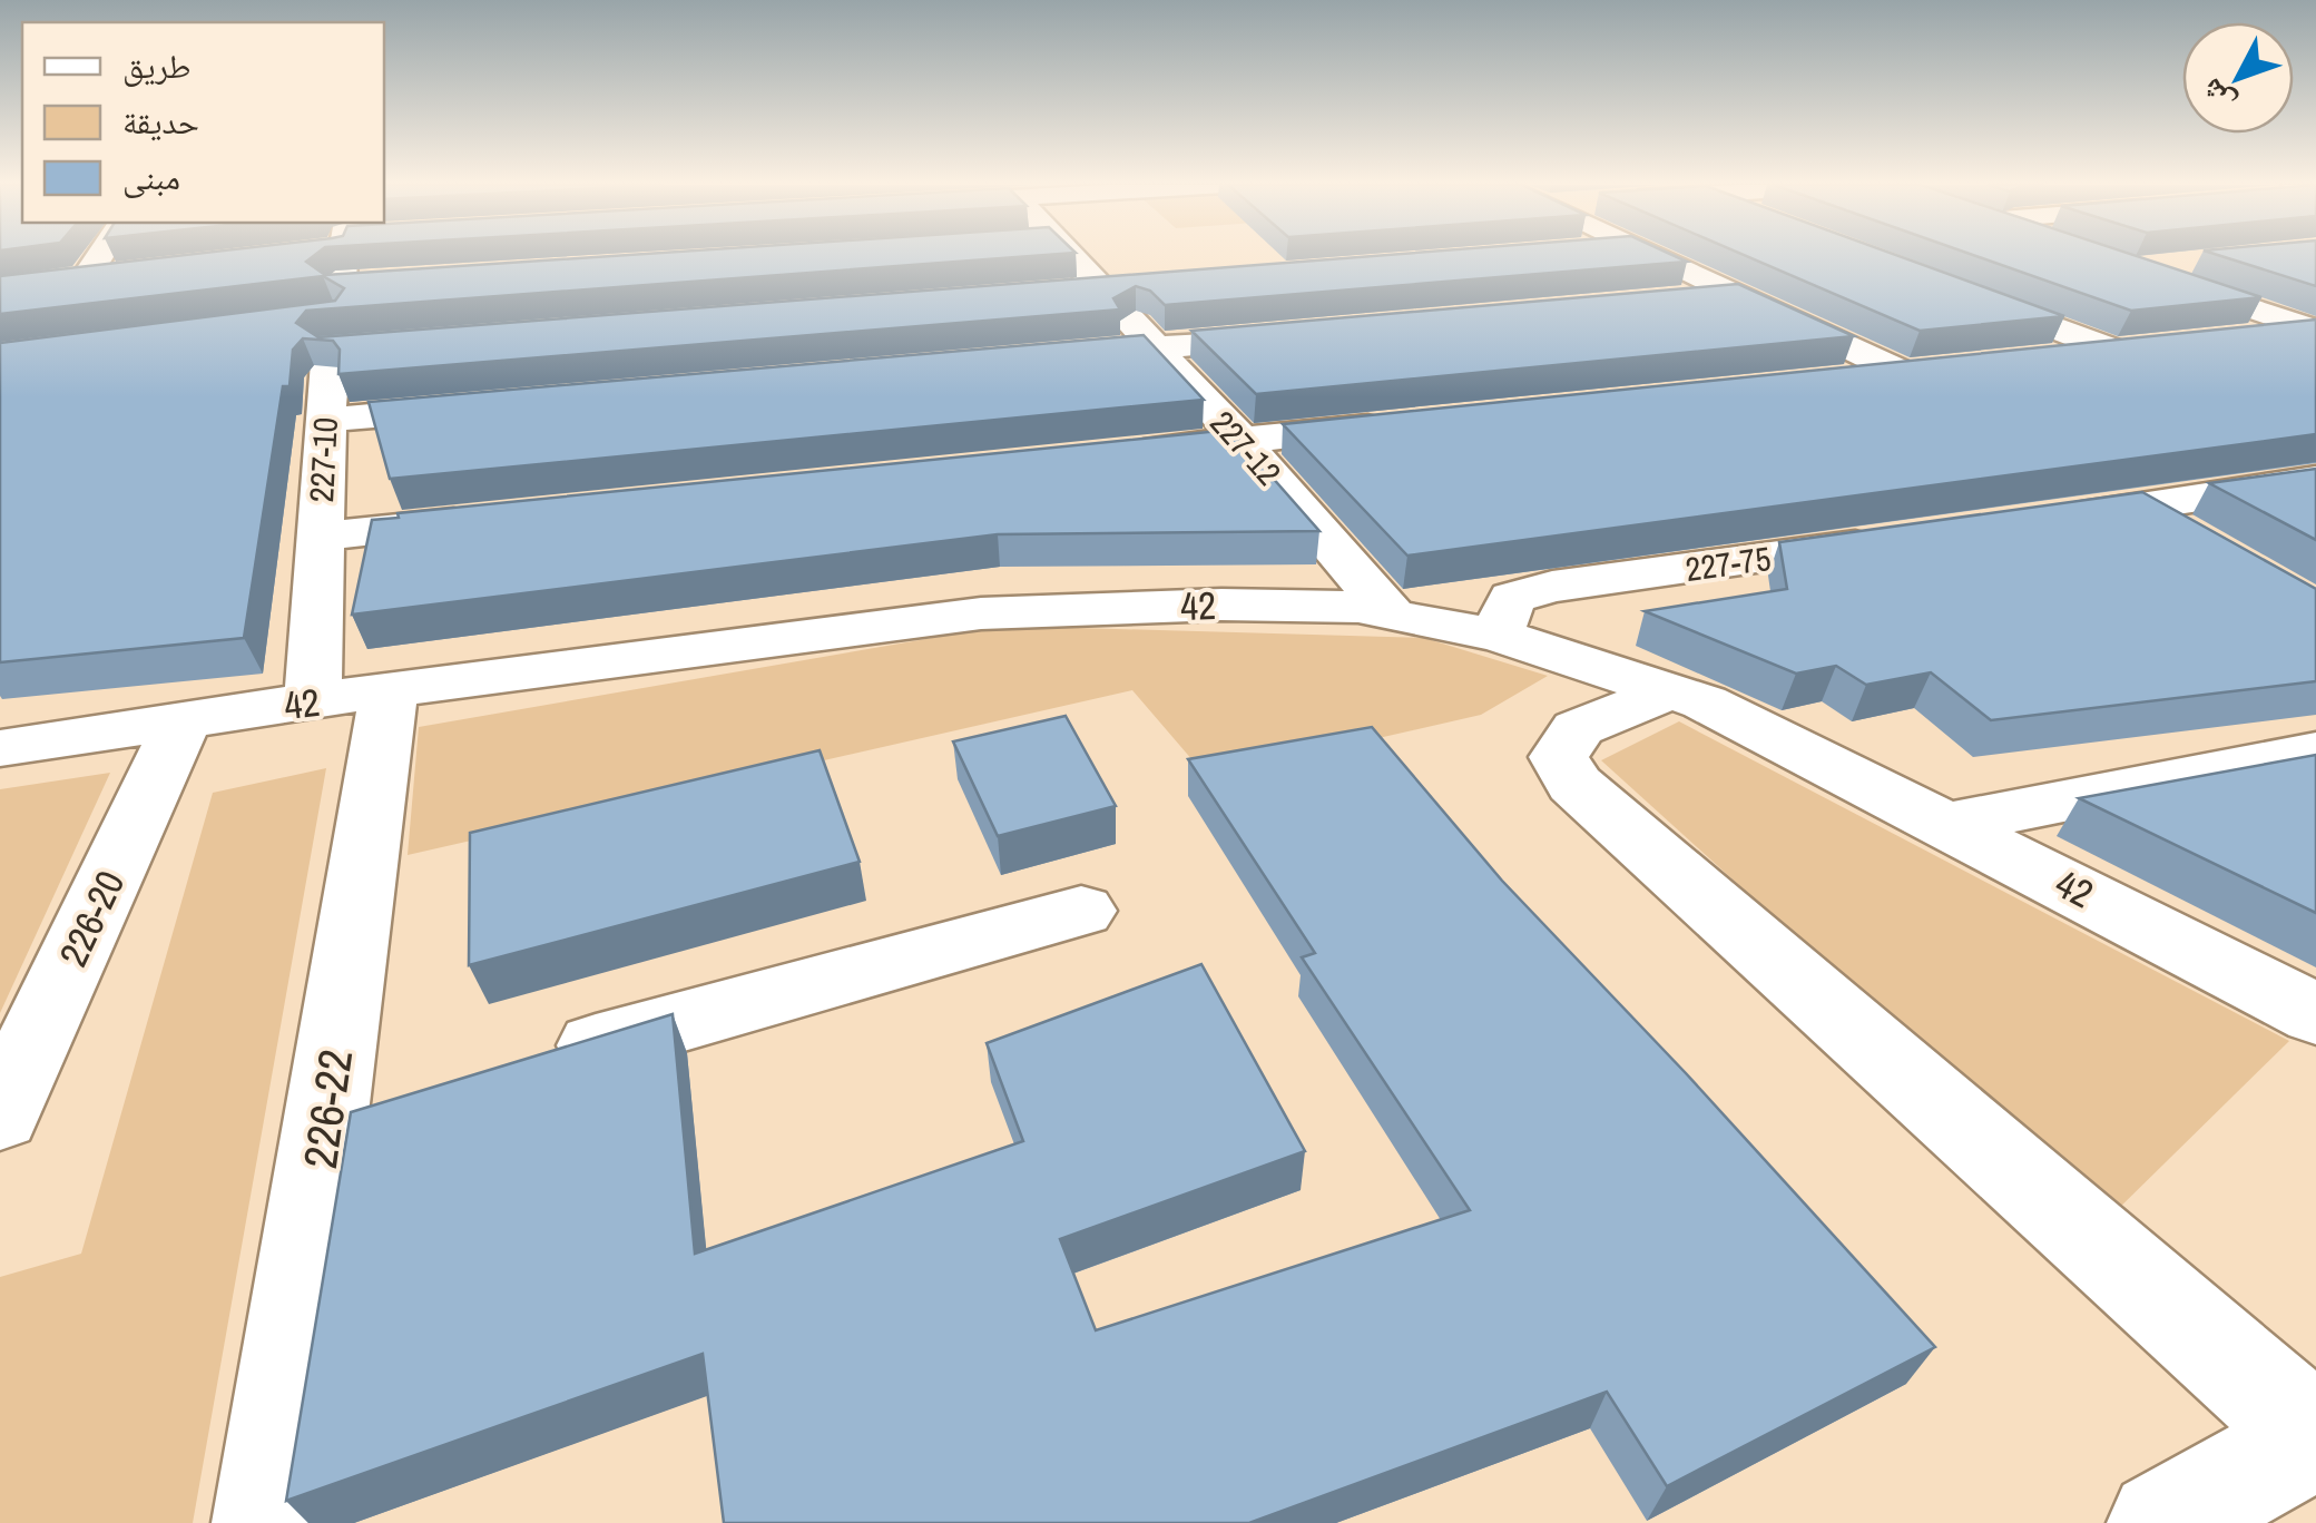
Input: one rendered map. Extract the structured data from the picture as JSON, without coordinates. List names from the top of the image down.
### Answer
{
  "streets": {
    "street": [
      "227-12",
      "227-10",
      "227-75",
      "42",
      "226-20",
      "226-22"
    ]
  },
  "crossings": [
    ["227-12", "42"],
    ["227-10", "42"],
    ["227-10", "226-22"],
    ["227-75", "42"],
    ["42", "226-20"],
    ["42", "226-22"]
  ],
  "legend": ["طريق", "حديقة", "مبنى"],
  "north": "bottom left"
}
